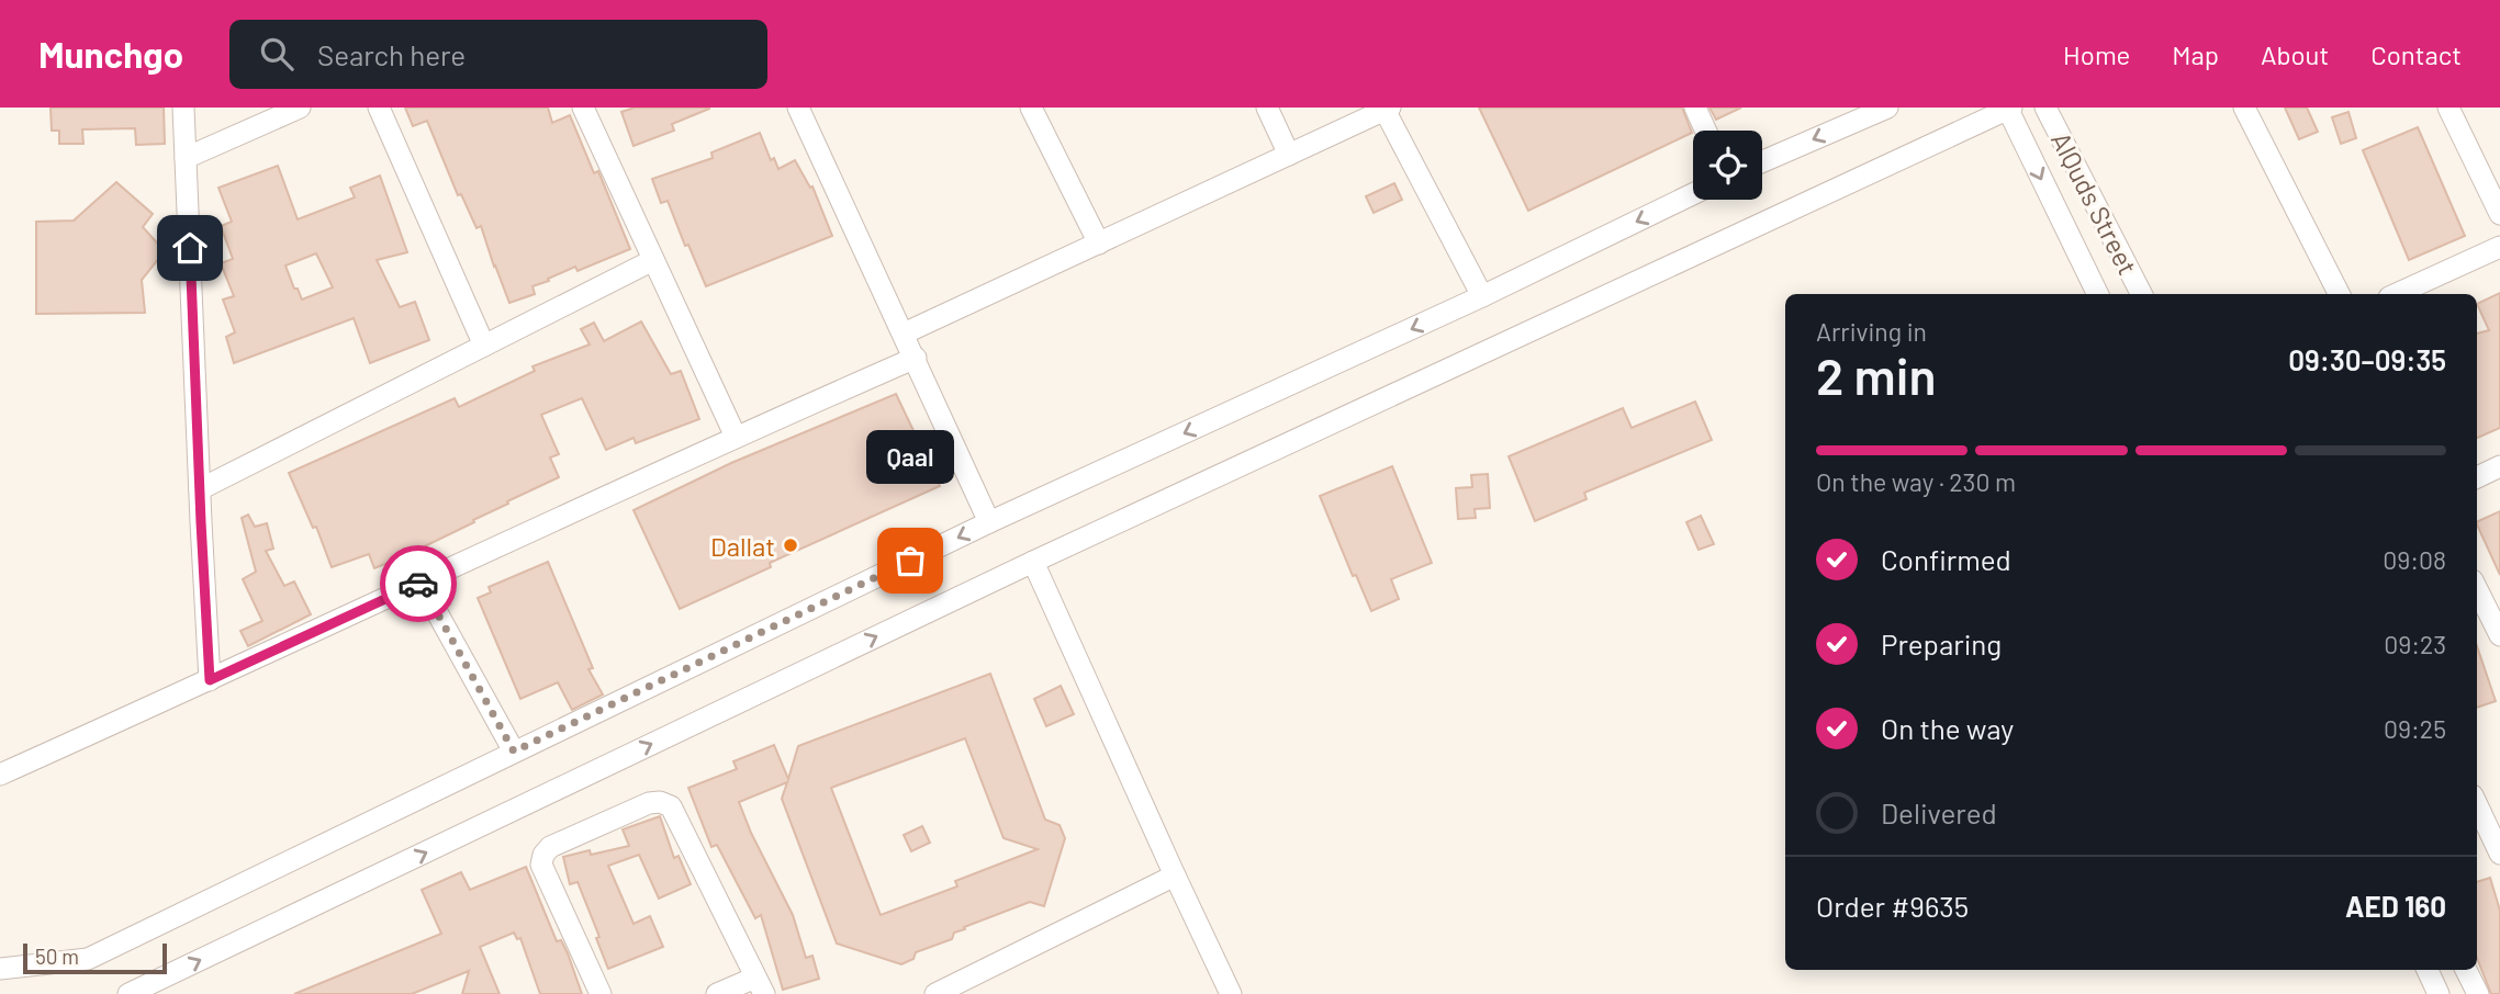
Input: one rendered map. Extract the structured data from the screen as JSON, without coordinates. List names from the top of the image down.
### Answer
{
  "streets": {
    "street": ["AlQuds Street"]
  },
  "places": ["Dallat", "Qaal"],
  "scale_bar": "50 m",
  "page": {
    "header": "Munchgo",
    "search": "Search here",
    "nav": [
      "Home",
      "Map",
      "About",
      "Contact"
    ],
    "heading": ["2 min", "Arriving in", "09:30–09:35"],
    "panel": ["Order #9635", "AED 160"],
    "bar": "On the way · 230 m",
    "bubble": "Qaal",
    "list": [
      ["Confirmed", "09:08"],
      ["Preparing", "09:23"],
      ["On the way", "09:25"],
      "Delivered"
    ],
    "scale": "50 m"
  }
}
